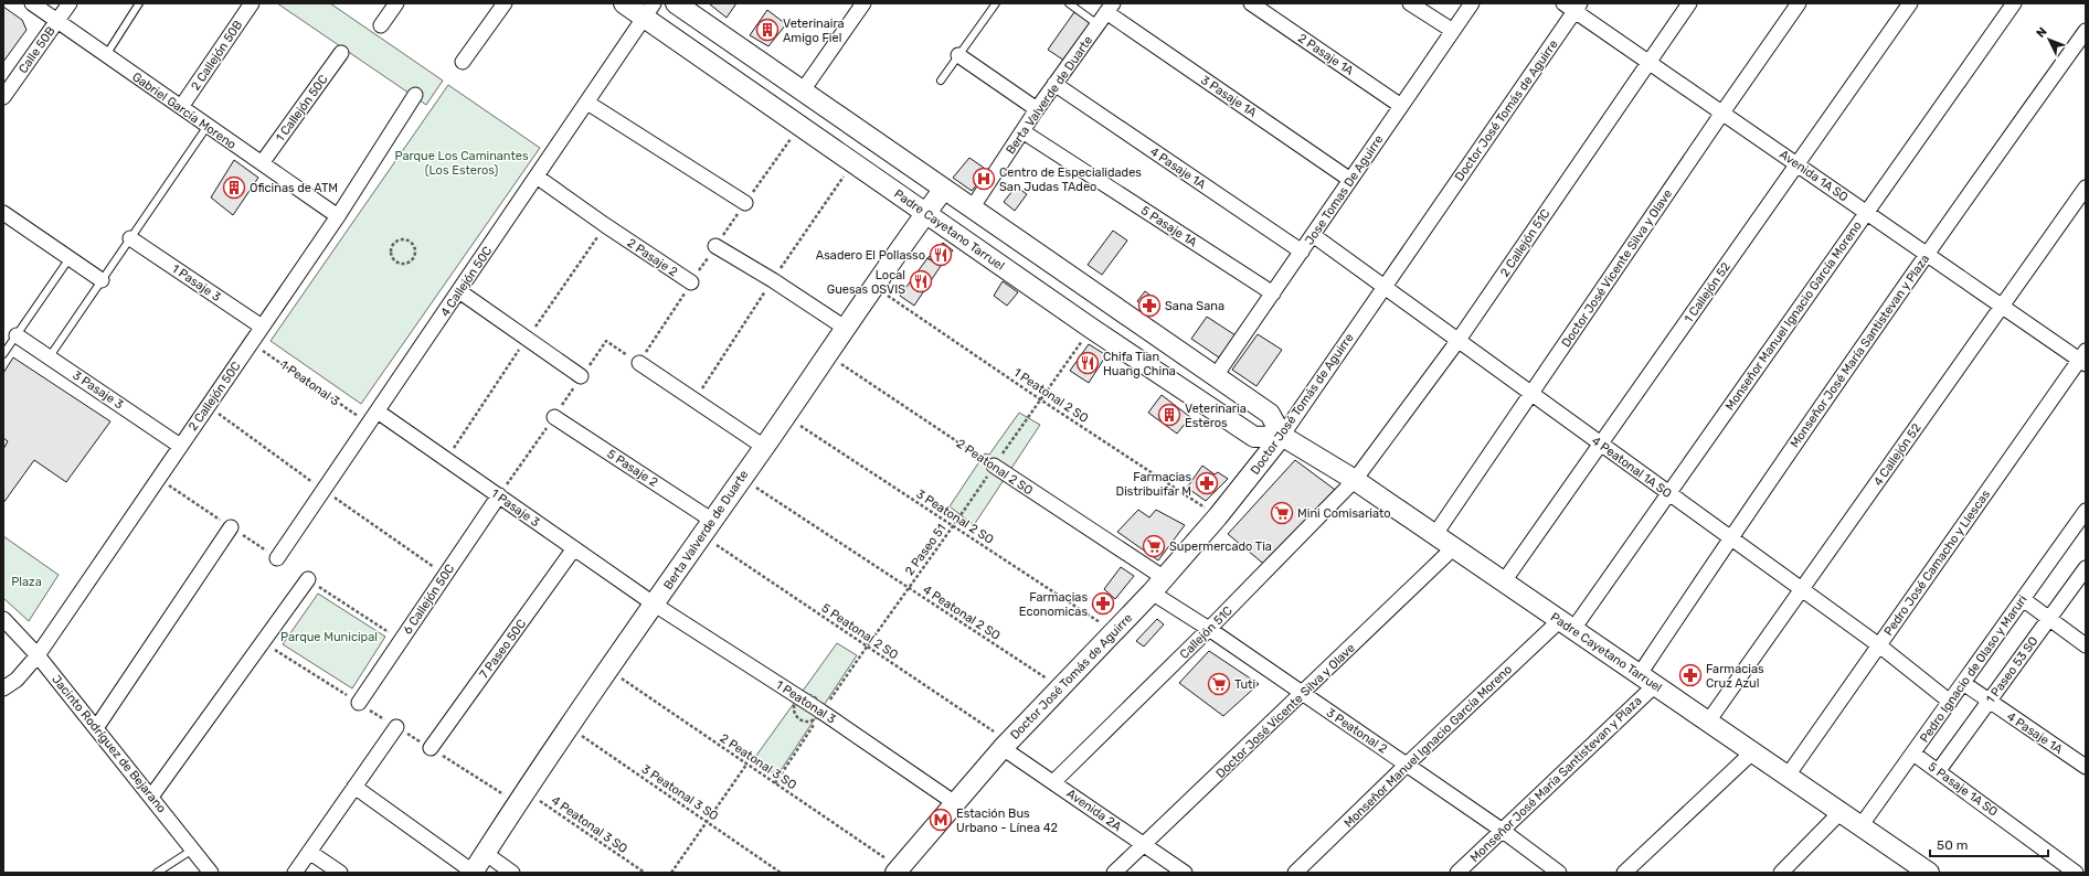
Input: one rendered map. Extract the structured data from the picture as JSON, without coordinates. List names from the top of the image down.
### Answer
{
  "streets": {
    "street": [
      "Calle 50B",
      "2 Pasaje 1A",
      "2 Callejón 50B",
      "Berta Valverde de Duarte",
      "3 Pasaje 1A",
      "1 Callejón 50C",
      "Gabriel García Moreno",
      "Doctor José Tomás de Aguirre",
      "4 Pasaje 1A",
      "Avenida 1A SO",
      "Jose Tomas De Aguirre",
      "5 Pasaje 1A",
      "Padre Cayetano Tarruel",
      "2 Callejón 51C",
      "2 Pasaje 2",
      "Doctor José Vicente Silva y Olave",
      "4 Callejón 50C",
      "1 Pasaje 3",
      "1 Callejón 52",
      "Monseñor Manuel Ignacio García Moreno",
      "Monseñor José María Santistevan y Plaza",
      "1 Peatonal 3",
      "3 Pasaje 3",
      "2 Callejón 50C",
      "4 Callejón 52",
      "2 Peatonal 2 SO",
      "4 Peatonal 1A SO",
      "5 Pasaje 2",
      "Pedro José Camacho y Llescas",
      "6 Callejón 50C",
      "Callejón 51C",
      "7 Paseo 50C",
      "Pedro Ignacio de Olaso y Maruri",
      "1 Paseo 53 SO",
      "3 Peatonal 2",
      "Jacinto Rodríguez de Bejarano",
      "5 Pasaje 1A SO",
      "Avenida 2A"
    ],
    "path": [
      "1 Peatonal 2 SO",
      "3 Peatonal 2 SO",
      "2 Paseo 51",
      "4 Peatonal 2 SO",
      "5 Peatonal 2 SO",
      "2 Peatonal 3 SO",
      "3 Peatonal 3 SO",
      "4 Peatonal 3 SO"
    ]
  },
  "crossings": [
    ["Calle 50B", "Gabriel García Moreno"],
    ["2 Pasaje 1A", "Jose Tomas De Aguirre"],
    ["2 Callejón 50B", "Gabriel García Moreno"],
    ["Berta Valverde de Duarte", "3 Pasaje 1A"],
    ["Berta Valverde de Duarte", "4 Pasaje 1A"],
    ["Berta Valverde de Duarte", "5 Pasaje 1A"],
    ["Berta Valverde de Duarte", "Padre Cayetano Tarruel"],
    ["Berta Valverde de Duarte", "1 Pasaje 3"],
    ["Berta Valverde de Duarte", "1 Peatonal 3"],
    ["Berta Valverde de Duarte", "1 Peatonal 2 SO"],
    ["Berta Valverde de Duarte", "2 Peatonal 2 SO"],
    ["Berta Valverde de Duarte", "5 Pasaje 2"],
    ["Berta Valverde de Duarte", "3 Peatonal 2 SO"],
    ["Berta Valverde de Duarte", "4 Peatonal 2 SO"],
    ["Berta Valverde de Duarte", "5 Peatonal 2 SO"],
    ["Berta Valverde de Duarte", "2 Peatonal 3 SO"],
    ["Berta Valverde de Duarte", "3 Peatonal 3 SO"],
    ["Berta Valverde de Duarte", "4 Peatonal 3 SO"],
    ["3 Pasaje 1A", "Jose Tomas De Aguirre"],
    ["1 Callejón 50C", "Gabriel García Moreno"],
    ["Gabriel García Moreno", "2 Callejón 50C"],
    ["Doctor José Tomás de Aguirre", "Avenida 1A SO"],
    ["Doctor José Tomás de Aguirre", "Padre Cayetano Tarruel"],
    ["Doctor José Tomás de Aguirre", "1 Peatonal 3"],
    ["Doctor José Tomás de Aguirre", "1 Peatonal 2 SO"],
    ["Doctor José Tomás de Aguirre", "2 Peatonal 2 SO"],
    ["Doctor José Tomás de Aguirre", "4 Peatonal 1A SO"],
    ["Doctor José Tomás de Aguirre", "3 Peatonal 2 SO"],
    ["Doctor José Tomás de Aguirre", "4 Peatonal 2 SO"],
    ["Doctor José Tomás de Aguirre", "5 Peatonal 2 SO"],
    ["Doctor José Tomás de Aguirre", "3 Peatonal 2"],
    ["Doctor José Tomás de Aguirre", "2 Peatonal 3 SO"],
    ["Doctor José Tomás de Aguirre", "Avenida 2A"],
    ["4 Pasaje 1A", "Jose Tomas De Aguirre"],
    ["4 Pasaje 1A", "Pedro Ignacio de Olaso y Maruri"],
    ["4 Pasaje 1A", "1 Paseo 53 SO"],
    ["Avenida 1A SO", "2 Callejón 51C"],
    ["Avenida 1A SO", "Doctor José Vicente Silva y Olave"],
    ["Avenida 1A SO", "1 Callejón 52"],
    ["Avenida 1A SO", "Monseñor Manuel Ignacio García Moreno"],
    ["Avenida 1A SO", "Monseñor José María Santistevan y Plaza"],
    ["Avenida 1A SO", "4 Callejón 52"],
    ["Avenida 1A SO", "Pedro José Camacho y Llescas"],
    ["Jose Tomas De Aguirre", "5 Pasaje 1A"],
    ["Jose Tomas De Aguirre", "Padre Cayetano Tarruel"],
    ["Jose Tomas De Aguirre", "4 Peatonal 1A SO"],
    ["Padre Cayetano Tarruel", "2 Callejón 51C"],
    ["Padre Cayetano Tarruel", "Doctor José Vicente Silva y Olave"],
    ["Padre Cayetano Tarruel", "4 Callejón 50C"],
    ["Padre Cayetano Tarruel", "1 Callejón 52"],
    ["Padre Cayetano Tarruel", "Monseñor Manuel Ignacio García Moreno"],
    ["Padre Cayetano Tarruel", "Monseñor José María Santistevan y Plaza"],
    ["Padre Cayetano Tarruel", "4 Callejón 52"],
    ["Padre Cayetano Tarruel", "2 Paseo 51"],
    ["Padre Cayetano Tarruel", "Pedro José Camacho y Llescas"],
    ["Padre Cayetano Tarruel", "Callejón 51C"],
    ["Padre Cayetano Tarruel", "Pedro Ignacio de Olaso y Maruri"],
    ["2 Callejón 51C", "4 Peatonal 1A SO"],
    ["2 Callejón 51C", "Callejón 51C"],
    ["2 Pasaje 2", "4 Callejón 50C"],
    ["Doctor José Vicente Silva y Olave", "4 Peatonal 1A SO"],
    ["Doctor José Vicente Silva y Olave", "3 Peatonal 2"],
    ["Doctor José Vicente Silva y Olave", "Avenida 2A"],
    ["4 Callejón 50C", "1 Pasaje 3"],
    ["4 Callejón 50C", "1 Peatonal 3"],
    ["1 Pasaje 3", "1 Peatonal 3"],
    ["1 Pasaje 3", "2 Callejón 50C"],
    ["1 Pasaje 3", "6 Callejón 50C"],
    ["1 Pasaje 3", "7 Paseo 50C"],
    ["1 Callejón 52", "4 Peatonal 1A SO"],
    ["Monseñor Manuel Ignacio García Moreno", "4 Peatonal 1A SO"],
    ["Monseñor Manuel Ignacio García Moreno", "3 Peatonal 2"],
    ["Monseñor José María Santistevan y Plaza", "4 Peatonal 1A SO"],
    ["Monseñor José María Santistevan y Plaza", "3 Peatonal 2"],
    ["1 Peatonal 3", "2 Callejón 50C"],
    ["1 Peatonal 3", "2 Paseo 51"],
    ["3 Pasaje 3", "2 Callejón 50C"],
    ["1 Peatonal 2 SO", "2 Paseo 51"],
    ["2 Callejón 50C", "Jacinto Rodríguez de Bejarano"],
    ["4 Callejón 52", "4 Peatonal 1A SO"],
    ["2 Peatonal 2 SO", "2 Paseo 51"],
    ["2 Peatonal 2 SO", "3 Peatonal 2"],
    ["4 Peatonal 1A SO", "Pedro José Camacho y Llescas"],
    ["4 Peatonal 1A SO", "Pedro Ignacio de Olaso y Maruri"],
    ["5 Pasaje 2", "5 Peatonal 2 SO"],
    ["3 Peatonal 2 SO", "2 Paseo 51"],
    ["2 Paseo 51", "4 Peatonal 2 SO"],
    ["2 Paseo 51", "5 Peatonal 2 SO"],
    ["2 Paseo 51", "2 Peatonal 3 SO"],
    ["5 Peatonal 2 SO", "Avenida 2A"],
    ["Callejón 51C", "3 Peatonal 2"],
    ["Callejón 51C", "Avenida 2A"],
    ["Pedro Ignacio de Olaso y Maruri", "5 Pasaje 1A SO"],
    ["1 Paseo 53 SO", "5 Pasaje 1A SO"]
  ],
  "parks": ["Parque Los Caminantes (Los Esteros)", "Plaza", "Parque Municipal"],
  "places": {
    "building": ["Veterinaira Amigo Fiel", "Oficinas de ATM", "Veterinaria Esteros"],
    "hospital": ["Centro de Especialidades San Judas TAdeo"],
    "restaurant": ["Asadero El Pollasso", "Local Guesas OSVIS", "Chifa Tian Huang China"],
    "pharmacy": [
      "Sana Sana",
      "Farmacias Distribuifar M",
      "Farmacias Economicas",
      "Farmacias Cruz Azul"
    ],
    "supermarket": ["Mini Comisariato", "Supermercado Tia", "Tuti"],
    "metro station": ["Estación Bus Urbano - Línea 42"]
  },
  "scale_bar": "50 m",
  "north": "top left"
}
